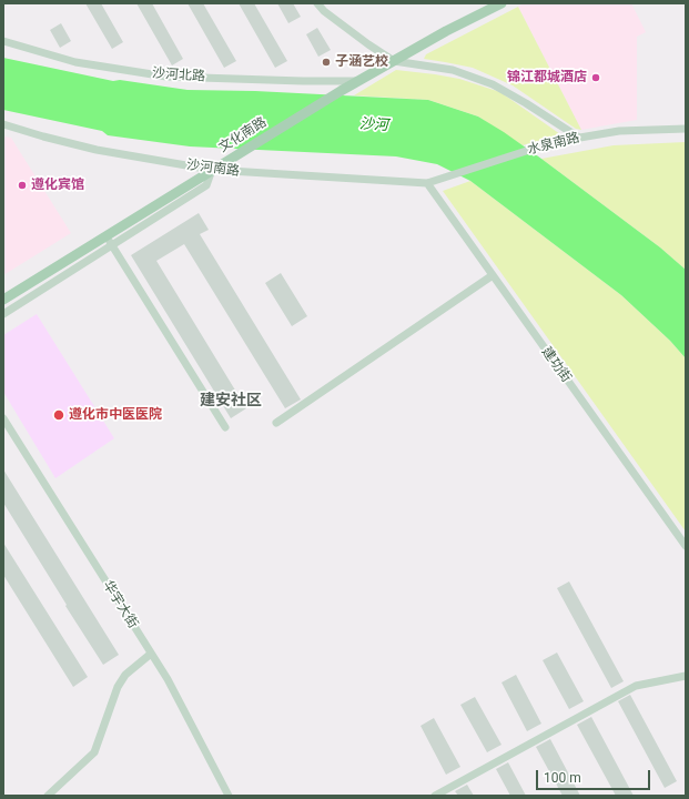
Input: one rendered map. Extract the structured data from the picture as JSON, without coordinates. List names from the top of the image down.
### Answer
{
  "streets": {
    "main road": ["文化南路"],
    "street": [
      "沙河北路",
      "水泉南路",
      "沙河南路",
      "建功街",
      "华宇大街"
    ]
  },
  "crossings": [
    ["沙河北路", "文化南路"],
    ["文化南路", "沙河南路"],
    ["水泉南路", "沙河南路"],
    ["水泉南路", "建功街"],
    ["沙河南路", "建功街"]
  ],
  "districts": ["建安社区"],
  "water": ["沙河"],
  "places": [
    "子涵艺校",
    "锦江都城酒店",
    "遵化宾馆",
    "遵化市中医医院"
  ],
  "scale_bar": "100 m"
}
